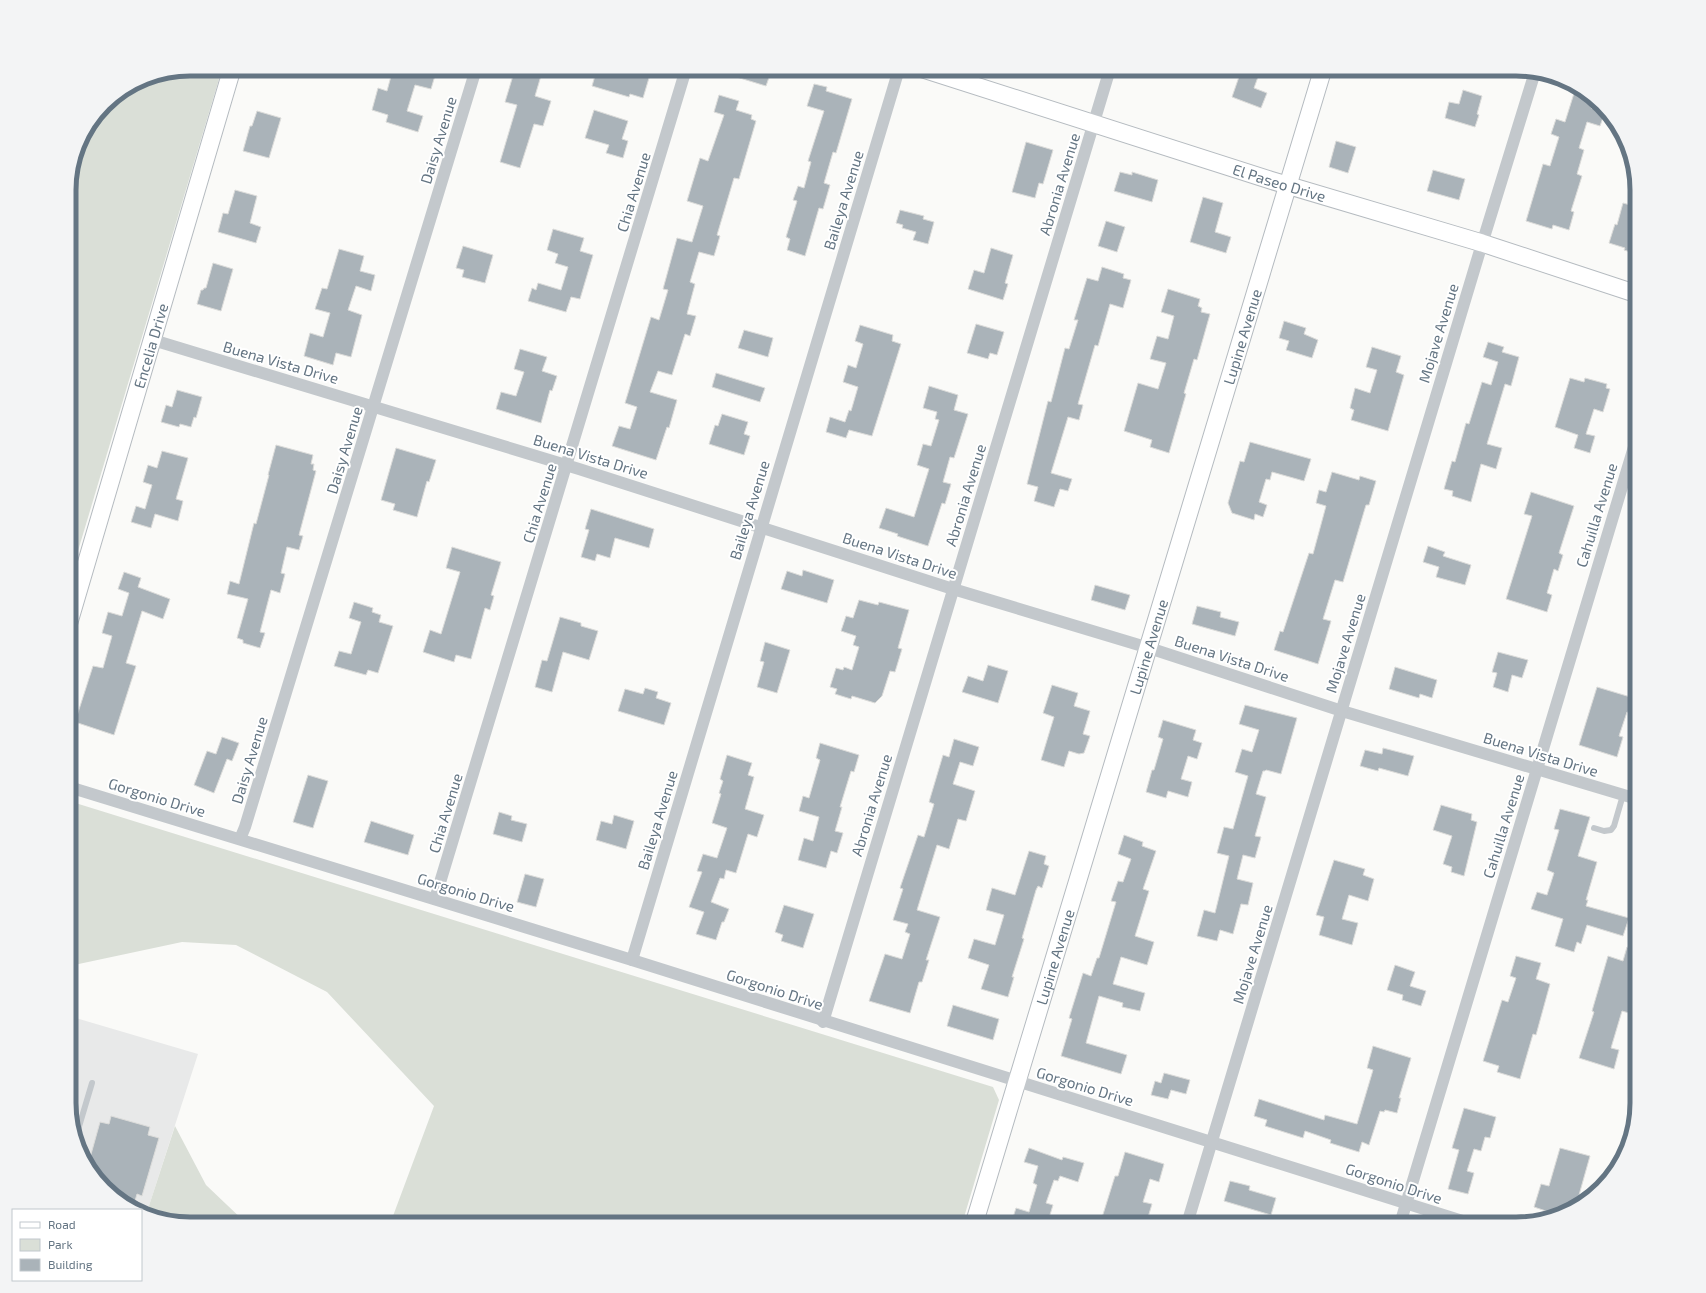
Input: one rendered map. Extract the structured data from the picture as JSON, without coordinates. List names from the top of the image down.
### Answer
{
  "streets": {
    "street": [
      "Daisy Avenue",
      "El Paseo Drive",
      "Abronia Avenue",
      "Chia Avenue",
      "Baileya Avenue",
      "Mojave Avenue",
      "Lupine Avenue",
      "Encelia Drive",
      "Buena Vista Drive",
      "Cahuilla Avenue",
      "Gorgonio Drive"
    ]
  },
  "crossings": [
    ["Daisy Avenue", "Buena Vista Drive"],
    ["Daisy Avenue", "Gorgonio Drive"],
    ["El Paseo Drive", "Abronia Avenue"],
    ["El Paseo Drive", "Mojave Avenue"],
    ["El Paseo Drive", "Lupine Avenue"],
    ["Abronia Avenue", "Buena Vista Drive"],
    ["Abronia Avenue", "Gorgonio Drive"],
    ["Chia Avenue", "Buena Vista Drive"],
    ["Chia Avenue", "Gorgonio Drive"],
    ["Baileya Avenue", "Buena Vista Drive"],
    ["Baileya Avenue", "Gorgonio Drive"],
    ["Mojave Avenue", "Buena Vista Drive"],
    ["Mojave Avenue", "Gorgonio Drive"],
    ["Lupine Avenue", "Buena Vista Drive"],
    ["Lupine Avenue", "Gorgonio Drive"],
    ["Encelia Drive", "Buena Vista Drive"],
    ["Buena Vista Drive", "Cahuilla Avenue"],
    ["Cahuilla Avenue", "Gorgonio Drive"]
  ],
  "legend": ["Road", "Park", "Building"]
}
